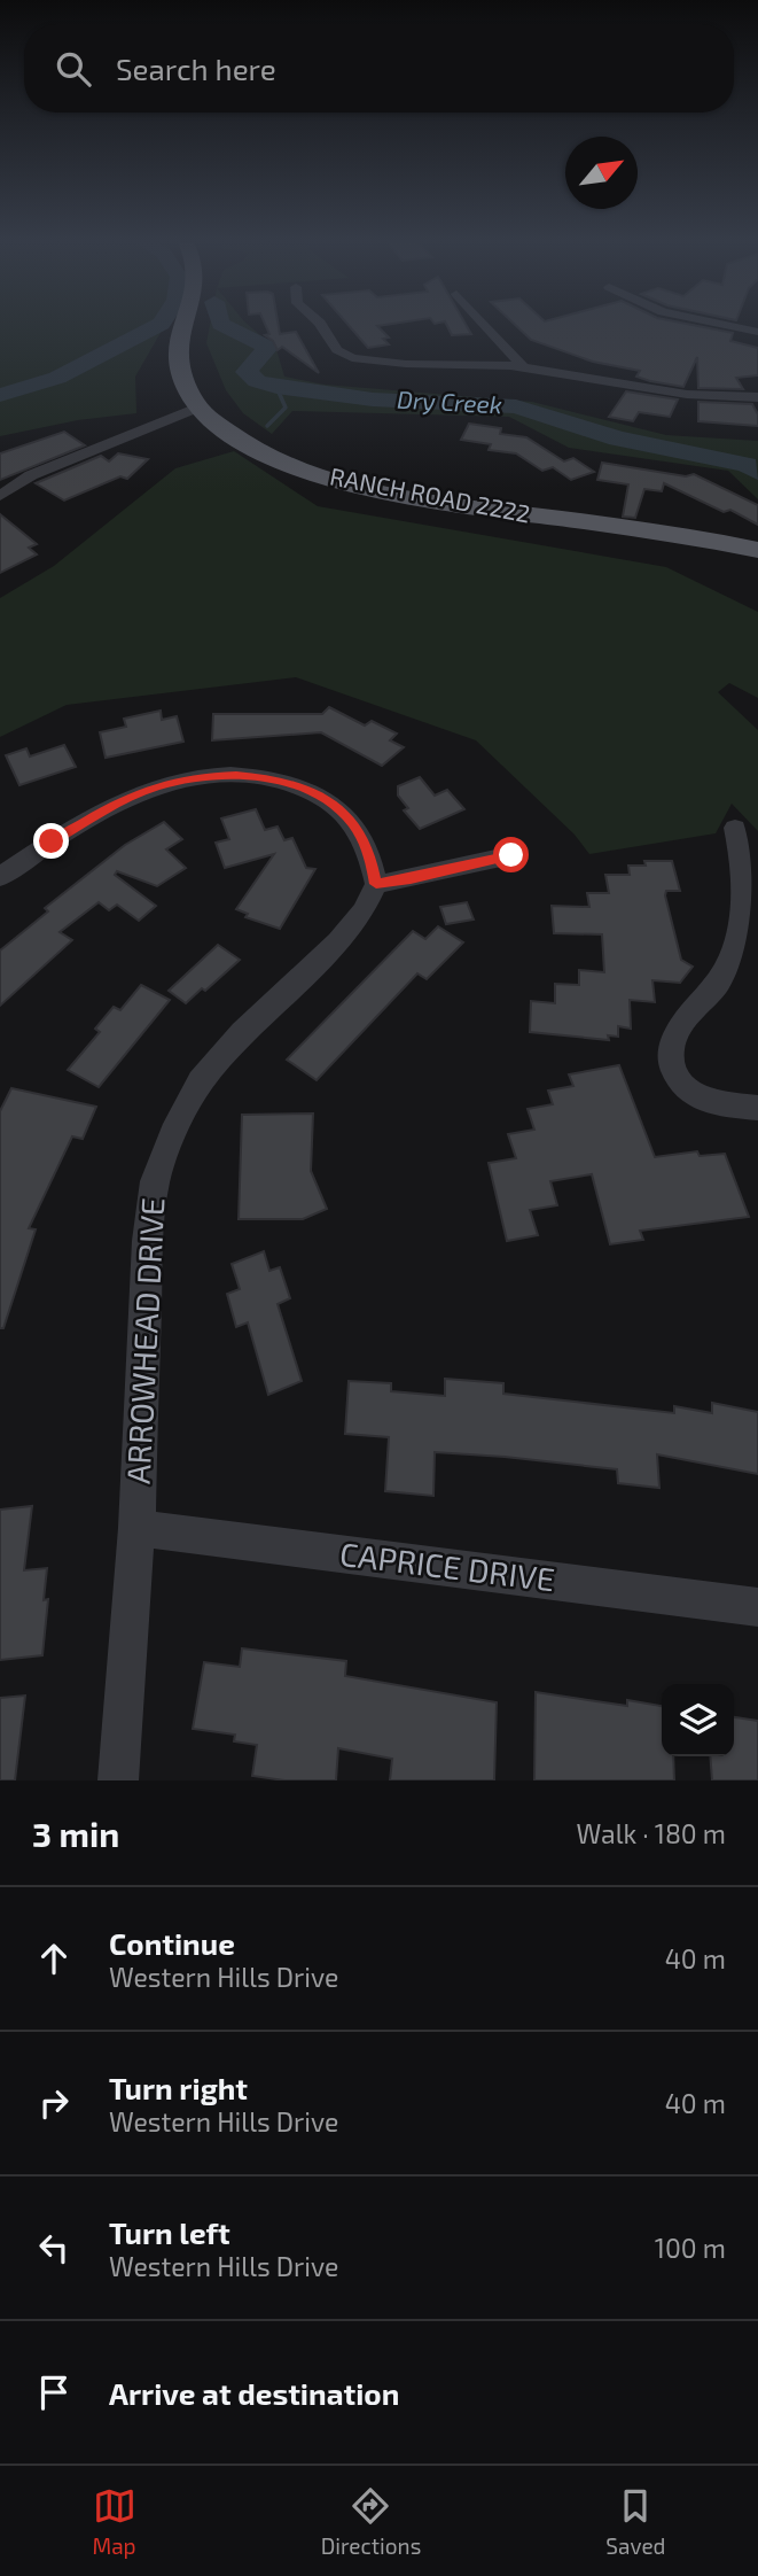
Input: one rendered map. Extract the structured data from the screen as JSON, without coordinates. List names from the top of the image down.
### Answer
{
  "streets": {
    "main road": ["RANCH ROAD 2222"],
    "street": ["ARROWHEAD DRIVE", "CAPRICE DRIVE"]
  },
  "crossings": [
    ["ARROWHEAD DRIVE", "CAPRICE DRIVE"]
  ],
  "water": ["Dry Creek"],
  "north": "top right",
  "page": {
    "search": "Search here",
    "heading": ["3 min", "Walk · 180 m"],
    "list": [
      ["Continue", "Western Hills Drive", "40 m"],
      ["Turn right", "Western Hills Drive", "40 m"],
      ["Turn left", "Western Hills Drive", "100 m"],
      "Arrive at destination"
    ],
    "nav": ["Map", "Directions", "Saved"]
  }
}
